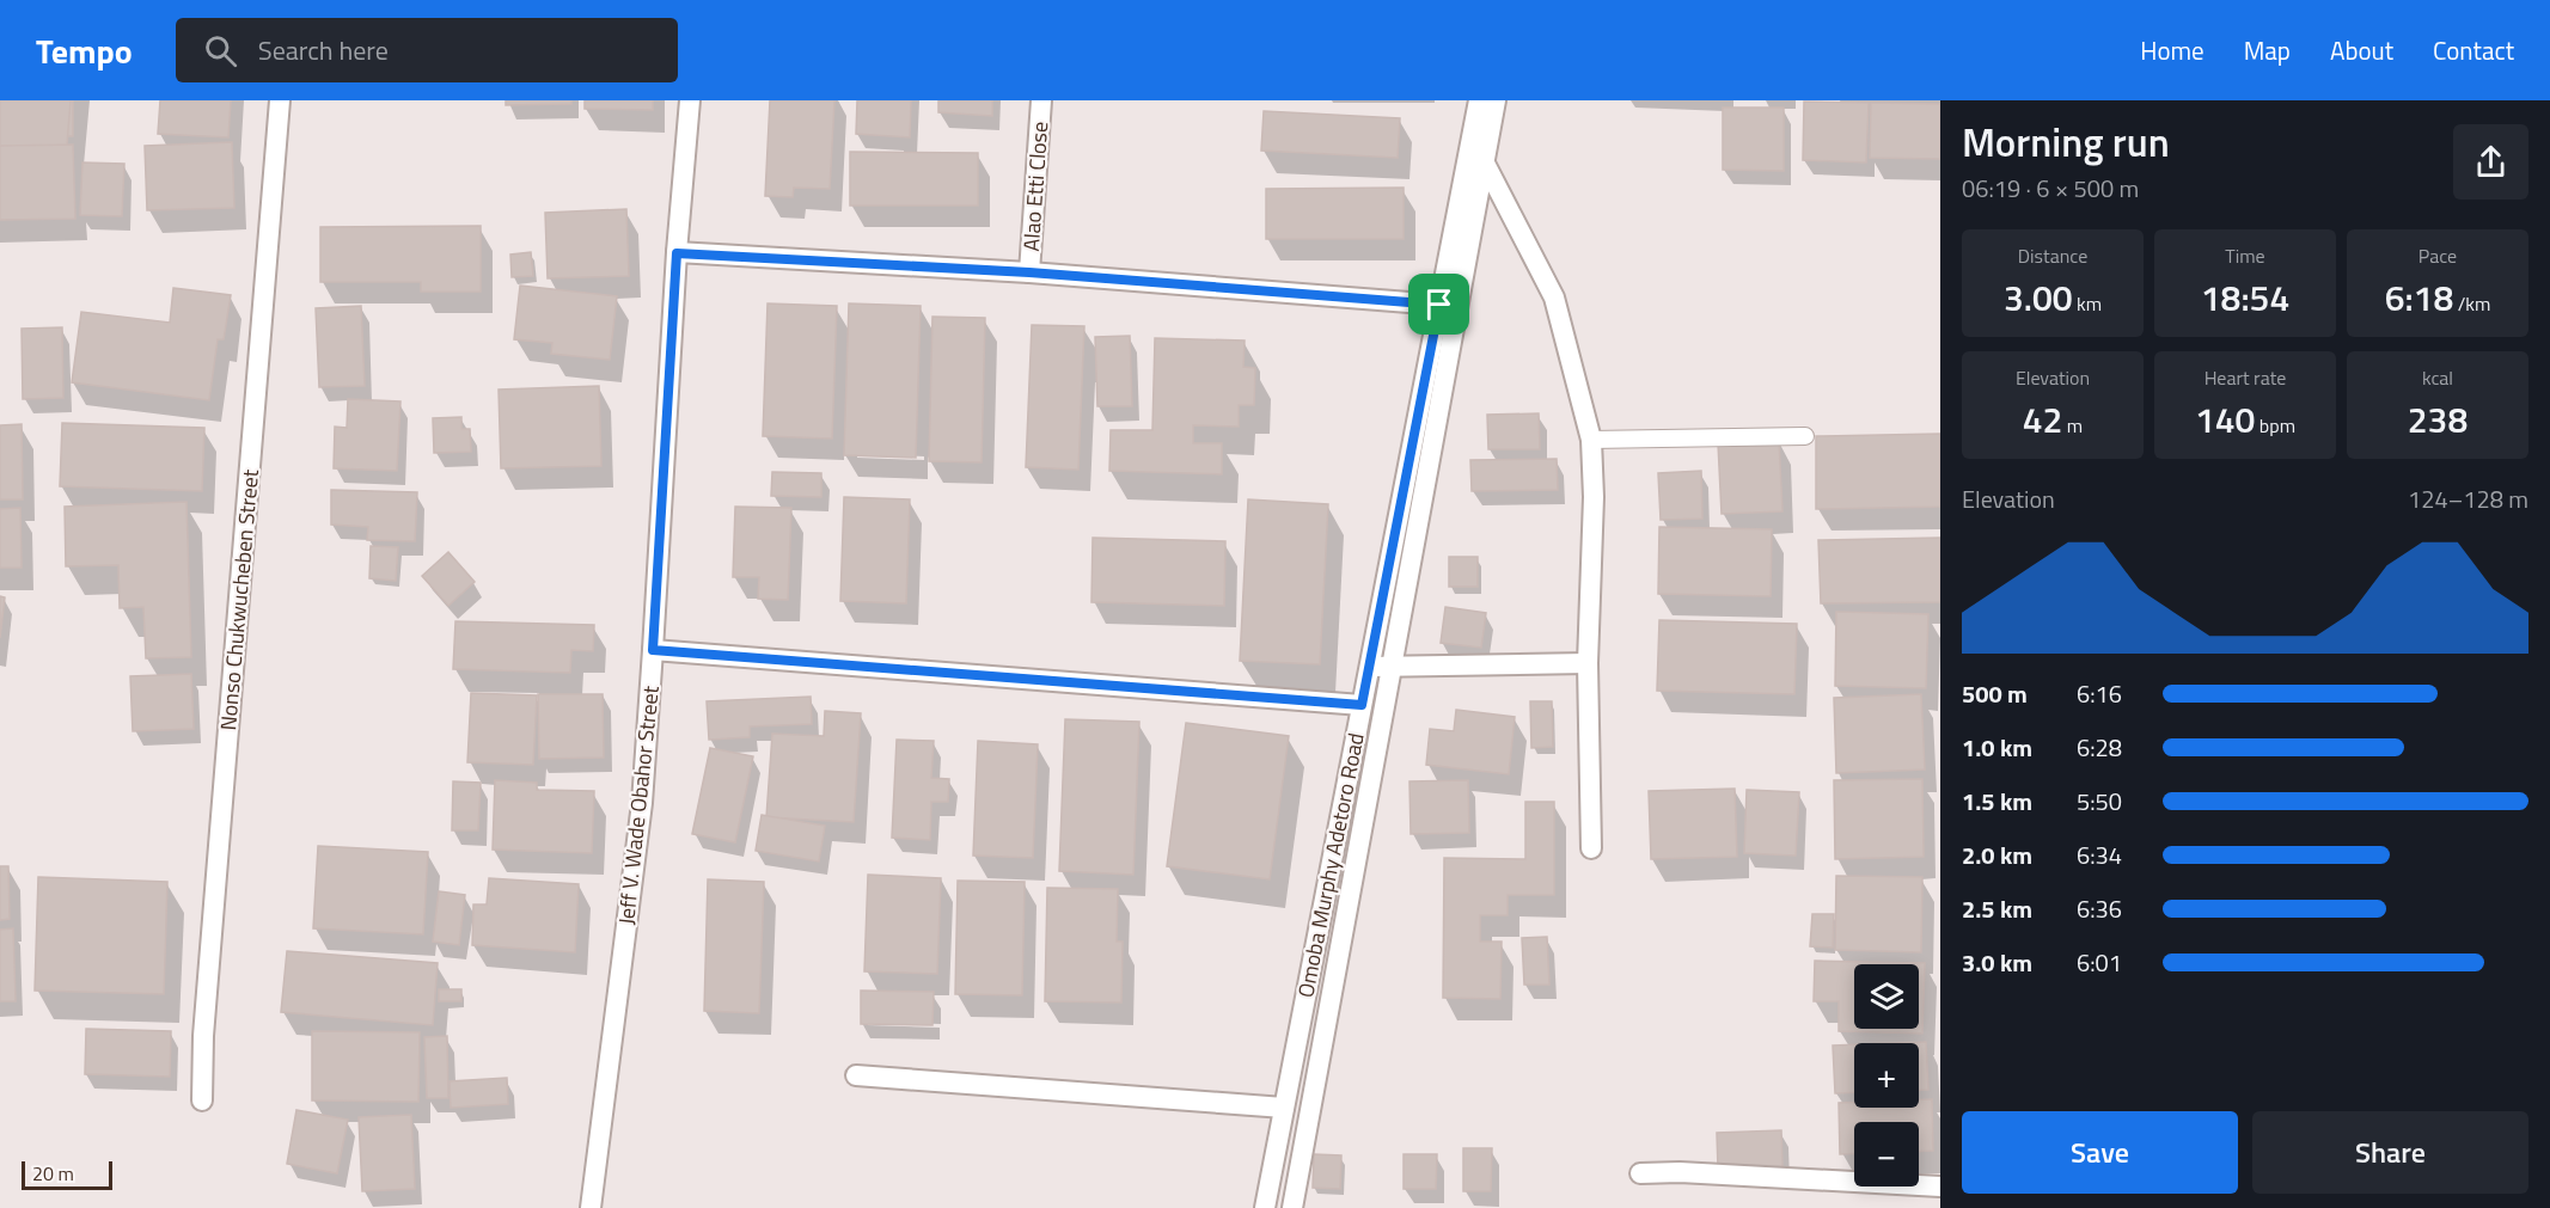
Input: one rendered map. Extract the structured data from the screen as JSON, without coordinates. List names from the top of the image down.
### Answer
{
  "streets": {
    "street": [
      "Alao Etti Close",
      "Nonso Chukwucheben Street",
      "Jeff V. Wade Obahor Street",
      "Omoba Murphy Adetoro Road"
    ]
  },
  "scale_bar": "20 m",
  "page": {
    "header": "Tempo",
    "search": "Search here",
    "nav": [
      "Home",
      "Map",
      "About",
      "Contact"
    ],
    "heading": ["Morning run", "06:19 · 6 × 500 m"],
    "stats": [
      ["Distance", "3.00 km"],
      ["Time", "18:54"],
      ["Pace", "6:18 /km"],
      ["Elevation", "42 m"],
      ["Heart rate", "140 bpm"],
      ["kcal", "238"]
    ],
    "chart": ["Elevation", "124–128 m"],
    "list": [
      {
        "name": "500 m",
        "note": "6:16"
      },
      {
        "name": "1.0 km",
        "note": "6:28"
      },
      {
        "name": "1.5 km",
        "note": "5:50"
      },
      {
        "name": "2.0 km",
        "note": "6:34"
      },
      {
        "name": "2.5 km",
        "note": "6:36"
      },
      {
        "name": "3.0 km",
        "note": "6:01"
      }
    ],
    "map_buttons": ["+", "−"],
    "buttons": ["Save", "Share"],
    "scale": "20 m"
  }
}
